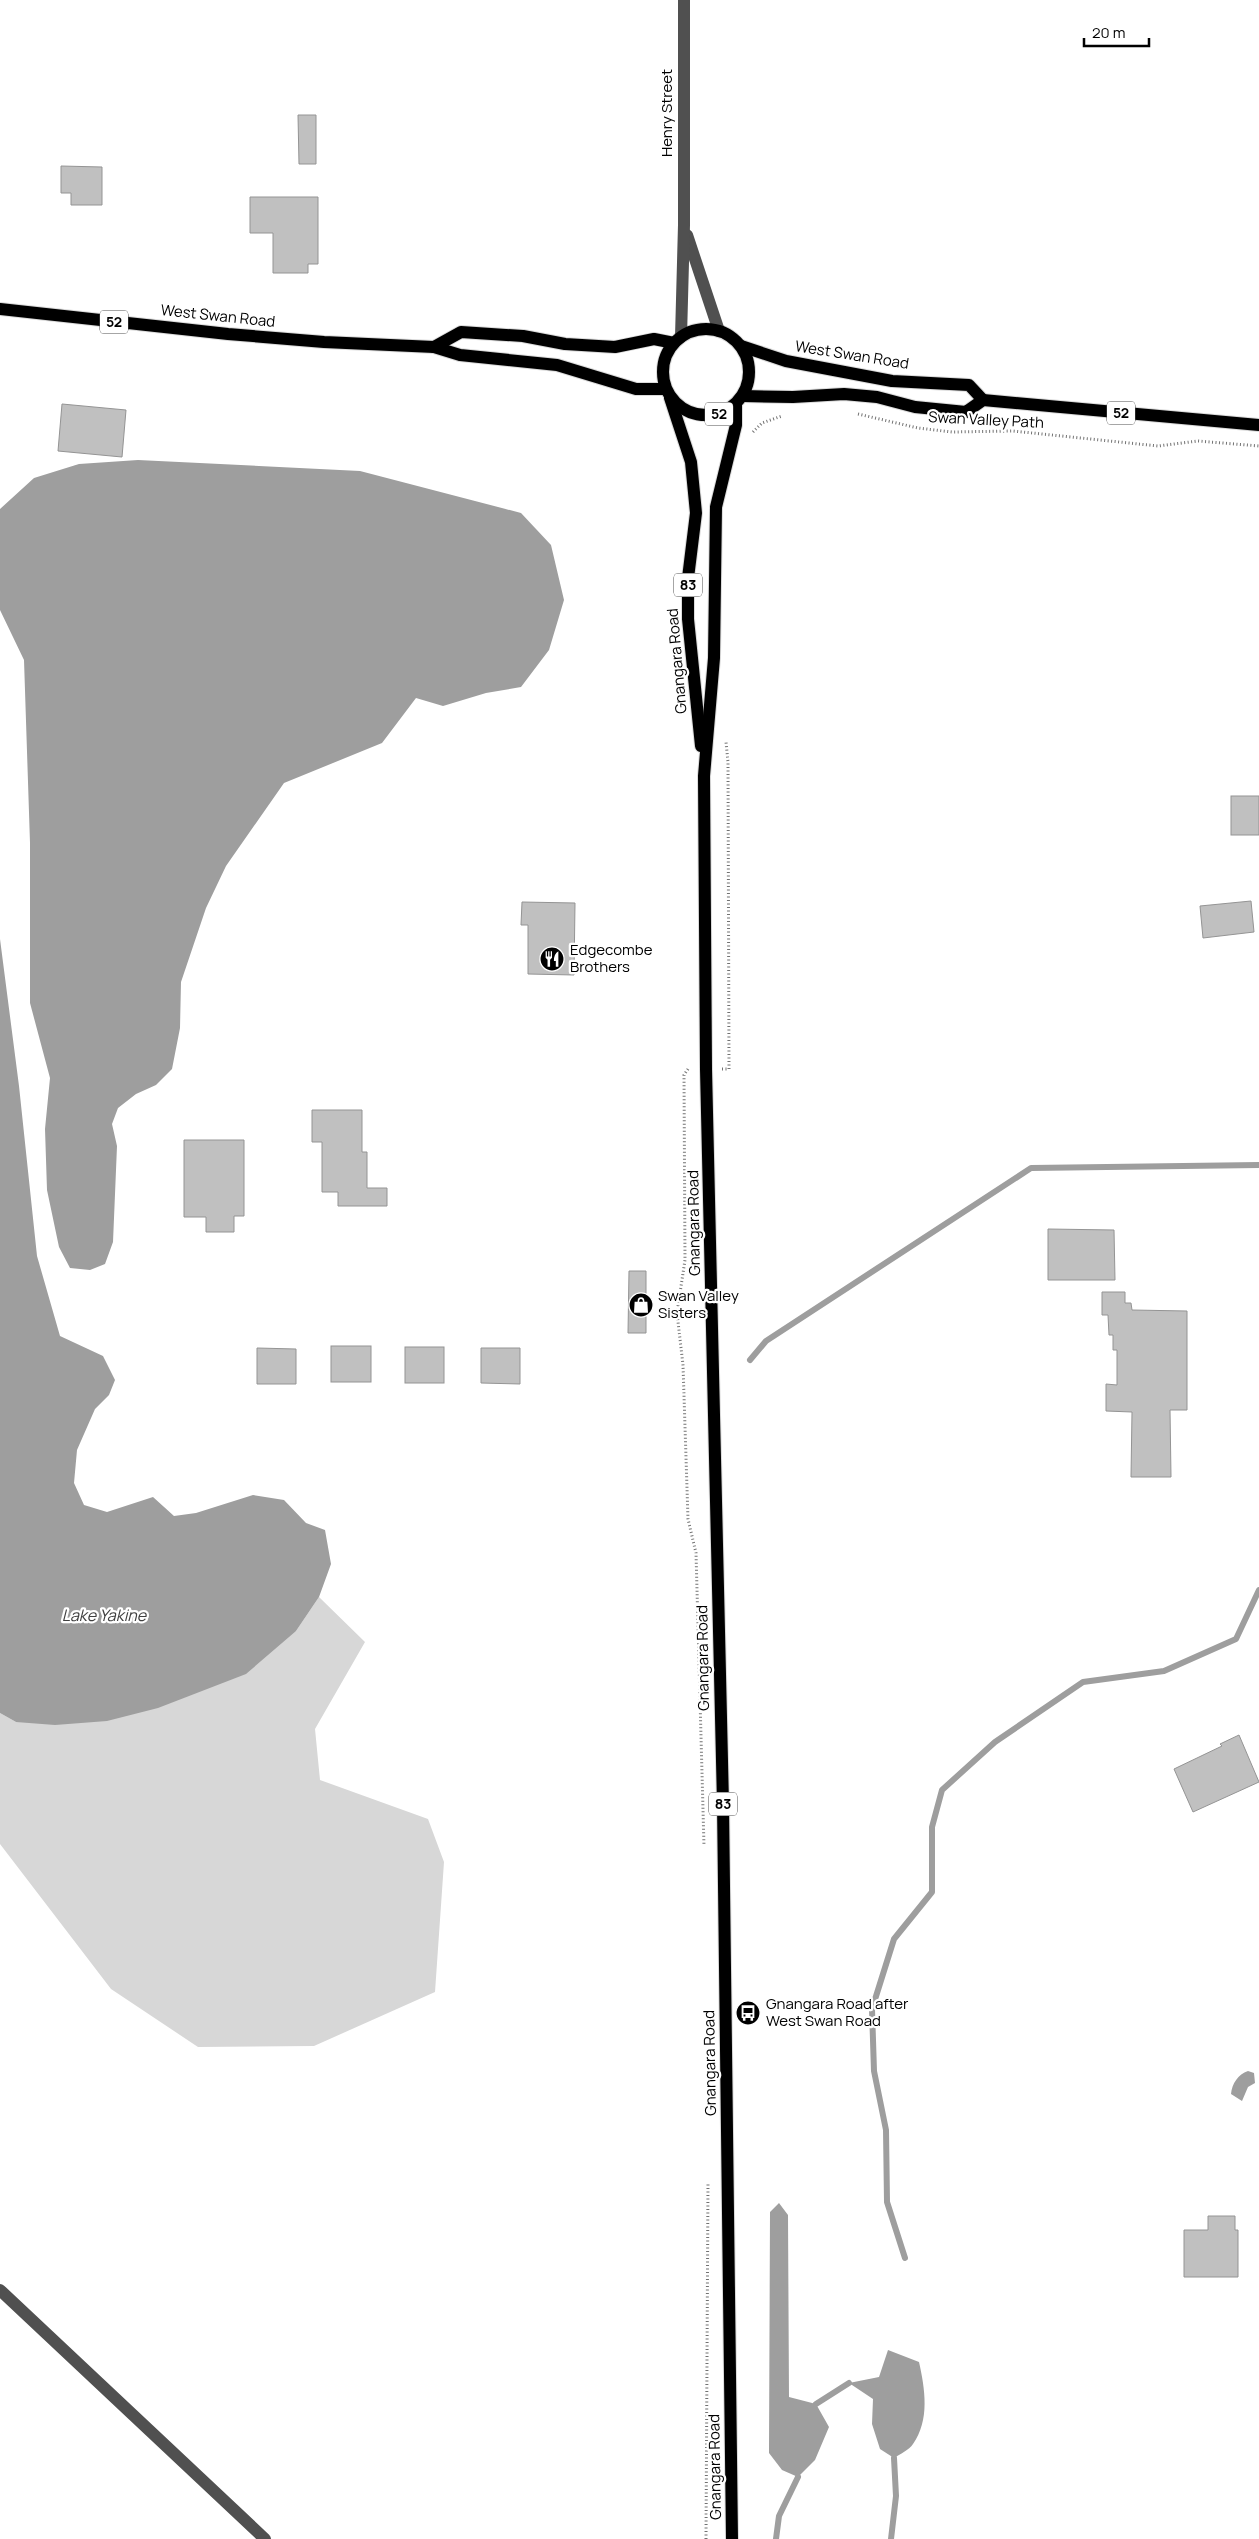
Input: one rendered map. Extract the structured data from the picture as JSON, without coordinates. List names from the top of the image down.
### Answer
{
  "streets": {
    "main road": [
      "West Swan Road",
      "52",
      "83",
      "Gnangara Road"
    ],
    "street": ["Henry Street"],
    "path": ["Swan Valley Path"]
  },
  "crossings": [
    ["Henry Street", "West Swan Road"],
    ["Henry Street", "52"],
    ["Henry Street", "Gnangara Road"],
    ["West Swan Road", "52"],
    ["West Swan Road", "Gnangara Road"],
    ["52", "Gnangara Road"]
  ],
  "water": ["Lake Yakine"],
  "places": {
    "restaurant": ["Edgecombe Brothers"],
    "shop": ["Swan Valley Sisters"],
    "bus stop": ["Gnangara Road after West Swan Road"]
  },
  "scale_bar": "20 m"
}
